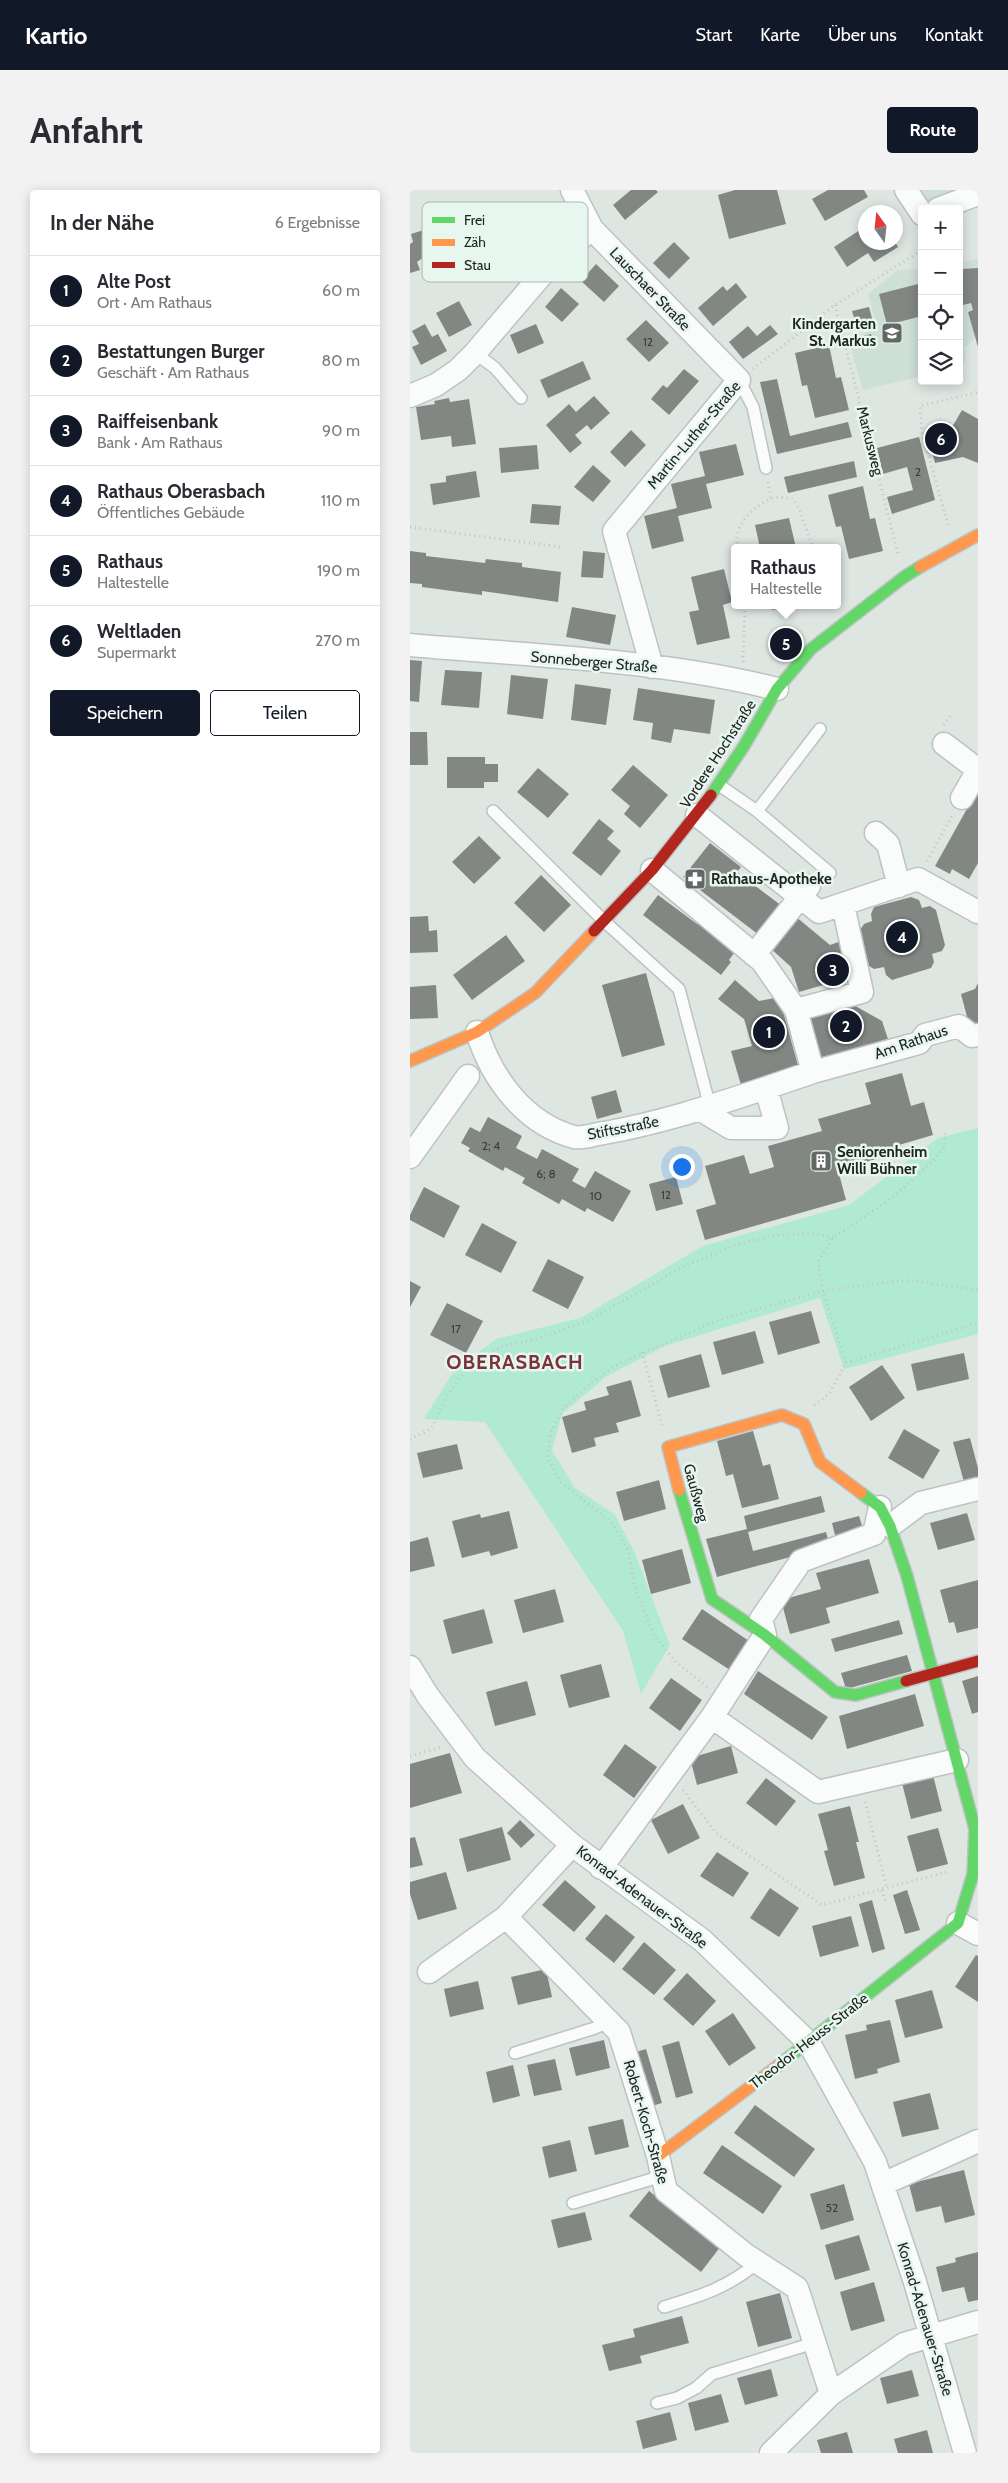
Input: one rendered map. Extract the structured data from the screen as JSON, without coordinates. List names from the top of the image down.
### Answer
{
  "streets": {
    "street": [
      "Lauschaer Straße",
      "Martin-Luther-Straße",
      "Sonneberger Straße",
      "Vordere Hochstraße",
      "Am Rathaus",
      "Stiftsstraße",
      "Gaußweg",
      "Konrad-Adenauer-Straße",
      "Theodor-Heuss-Straße",
      "Robert-Koch-Straße"
    ],
    "path": ["Markusweg"]
  },
  "crossings": [
    ["Lauschaer Straße", "Martin-Luther-Straße"],
    ["Martin-Luther-Straße", "Markusweg"],
    ["Martin-Luther-Straße", "Sonneberger Straße"],
    ["Markusweg", "Vordere Hochstraße"],
    ["Sonneberger Straße", "Vordere Hochstraße"],
    ["Vordere Hochstraße", "Stiftsstraße"],
    ["Am Rathaus", "Stiftsstraße"],
    ["Konrad-Adenauer-Straße", "Theodor-Heuss-Straße"],
    ["Theodor-Heuss-Straße", "Robert-Koch-Straße"]
  ],
  "districts": ["OBERASBACH"],
  "places": {
    "school or university": ["Kindergarten St. Markus"],
    "pharmacy": ["Rathaus-Apotheke"],
    "building": ["Seniorenheim Willi Bühner"]
  },
  "house_numbers": [
    "12",
    "2",
    "2; 4",
    "6; 8",
    "12",
    "10",
    "17",
    "52"
  ],
  "legend": ["Frei", "Zäh", "Stau"],
  "north": "top",
  "page": {
    "header": "Kartio",
    "nav": [
      "Start",
      "Karte",
      "Über uns",
      "Kontakt"
    ],
    "buttons": [
      "Route",
      ["Speichern", "Teilen"]
    ],
    "title": "Anfahrt",
    "heading": ["In der Nähe", "6 Ergebnisse"],
    "map_buttons": ["+", "−"],
    "list": [
      {
        "mark": "1",
        "name": "Alte Post",
        "note": "Ort · Am Rathaus",
        "value": "60 m"
      },
      {
        "mark": "2",
        "name": "Bestattungen Burger",
        "note": "Geschäft · Am Rathaus",
        "value": "80 m"
      },
      {
        "mark": "3",
        "name": "Raiffeisenbank",
        "note": "Bank · Am Rathaus",
        "value": "90 m"
      },
      {
        "mark": "4",
        "name": "Rathaus Oberasbach",
        "note": "Öffentliches Gebäude",
        "value": "110 m"
      },
      {
        "mark": "5",
        "name": "Rathaus",
        "note": "Haltestelle",
        "value": "190 m"
      },
      {
        "mark": "6",
        "name": "Weltladen",
        "note": "Supermarkt",
        "value": "270 m"
      }
    ],
    "pins": [
      "6",
      "5",
      "4",
      "3",
      "2",
      "1"
    ],
    "popup": ["Rathaus", "Haltestelle"]
  }
}
